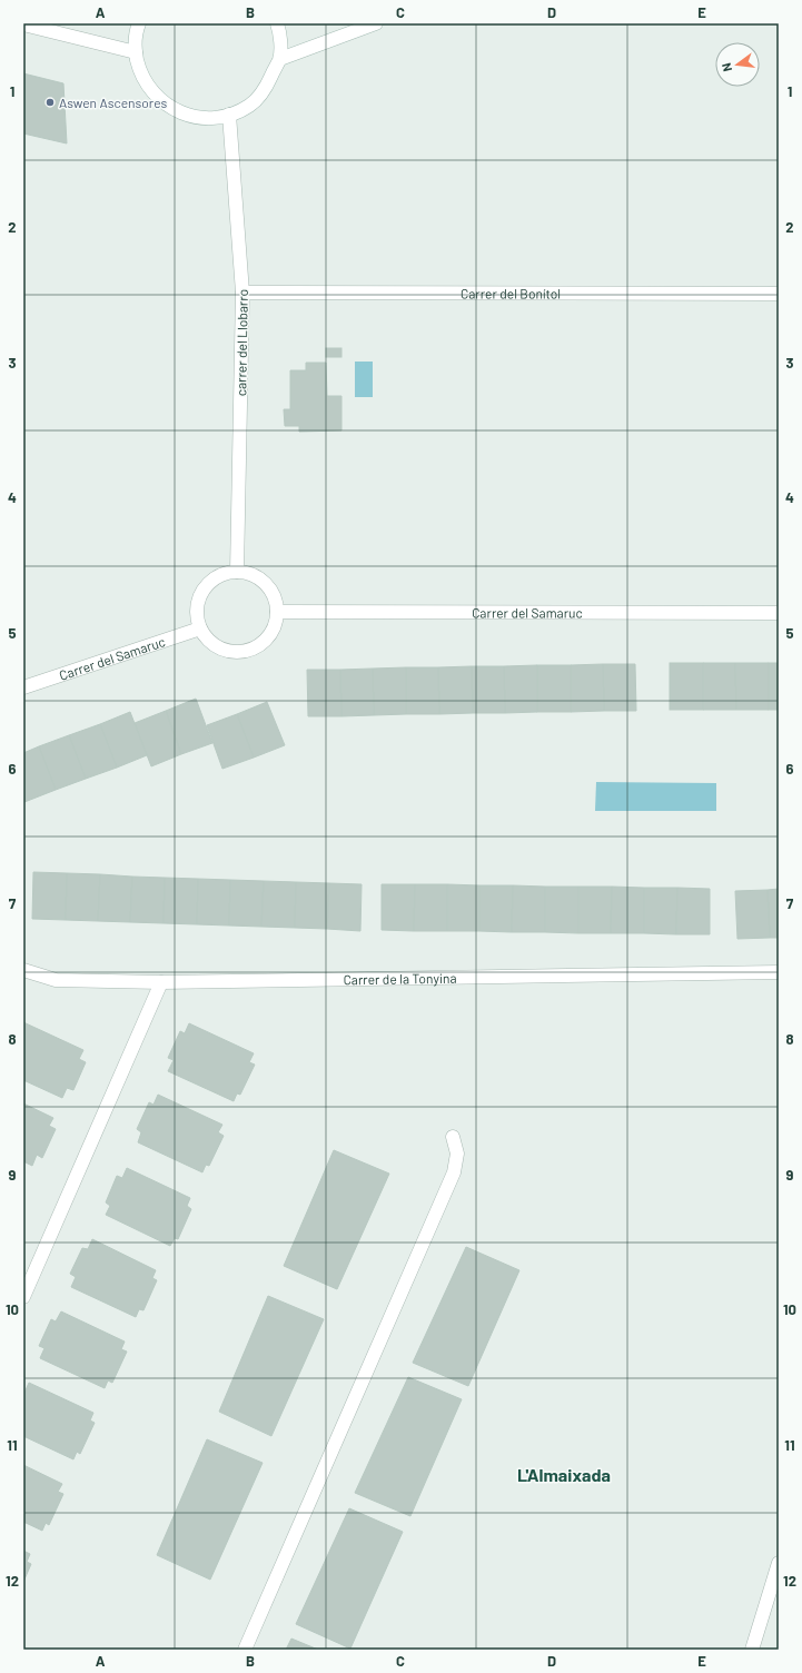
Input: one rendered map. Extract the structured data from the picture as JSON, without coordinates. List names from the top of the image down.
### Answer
{
  "streets": {
    "street": [
      "Carrer del Bonítol",
      "carrer del Llobarro",
      "Carrer del Samaruc",
      "Carrer de la Tonyina"
    ]
  },
  "crossings": [
    ["Carrer del Bonítol", "carrer del Llobarro"],
    ["carrer del Llobarro", "Carrer del Samaruc"]
  ],
  "districts": ["L'Almaixada"],
  "places": ["Aswen Ascensores"],
  "north": "left",
  "grid": {
    "columns": [
      "A",
      "B",
      "C",
      "D",
      "E"
    ],
    "rows": [
      "1",
      "2",
      "3",
      "4",
      "5",
      "6",
      "7",
      "8",
      "9",
      "10",
      "11",
      "12"
    ]
  }
}
